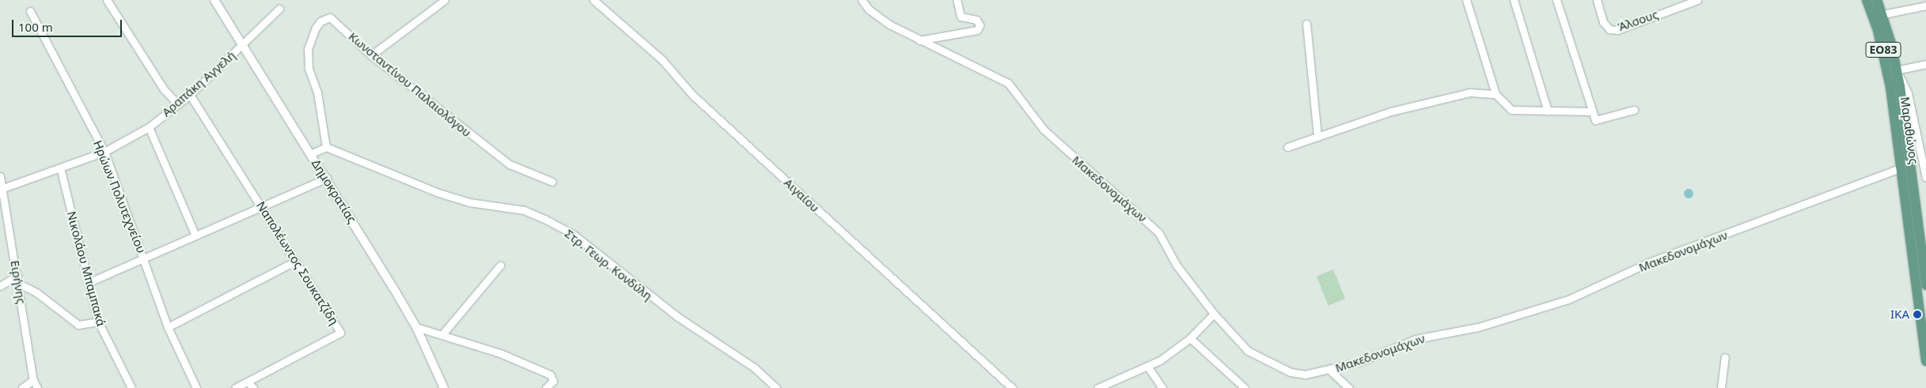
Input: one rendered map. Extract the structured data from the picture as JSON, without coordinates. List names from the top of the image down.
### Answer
{
  "streets": {
    "main road": ["ΕΟ83", "Μαραθώνος"],
    "street": [
      "Άλσους",
      "Αραπάκη Αγγελή",
      "Κωνσταντίνου Παλαιολόγου",
      "Μακεδονομάχων",
      "Δημοκρατίας",
      "Αιγαίου",
      "Ηρώων Πολυτεχνείου",
      "Ναπολέωντος Σουκατζίδη",
      "Στρ. Γεωρ. Κονδύλη",
      "Νικολάου Μπαμπακά",
      "Ειρήνης"
    ]
  },
  "crossings": [
    ["Αραπάκη Αγγελή", "Δημοκρατίας"],
    ["Αραπάκη Αγγελή", "Ηρώων Πολυτεχνείου"],
    ["Αραπάκη Αγγελή", "Ναπολέωντος Σουκατζίδη"],
    ["Αραπάκη Αγγελή", "Νικολάου Μπαμπακά"],
    ["Αραπάκη Αγγελή", "Ειρήνης"],
    ["Κωνσταντίνου Παλαιολόγου", "Στρ. Γεωρ. Κονδύλη"],
    ["Μαραθώνος", "Μακεδονομάχων"]
  ],
  "places": ["ΙΚΑ"],
  "scale_bar": "100 m"
}
